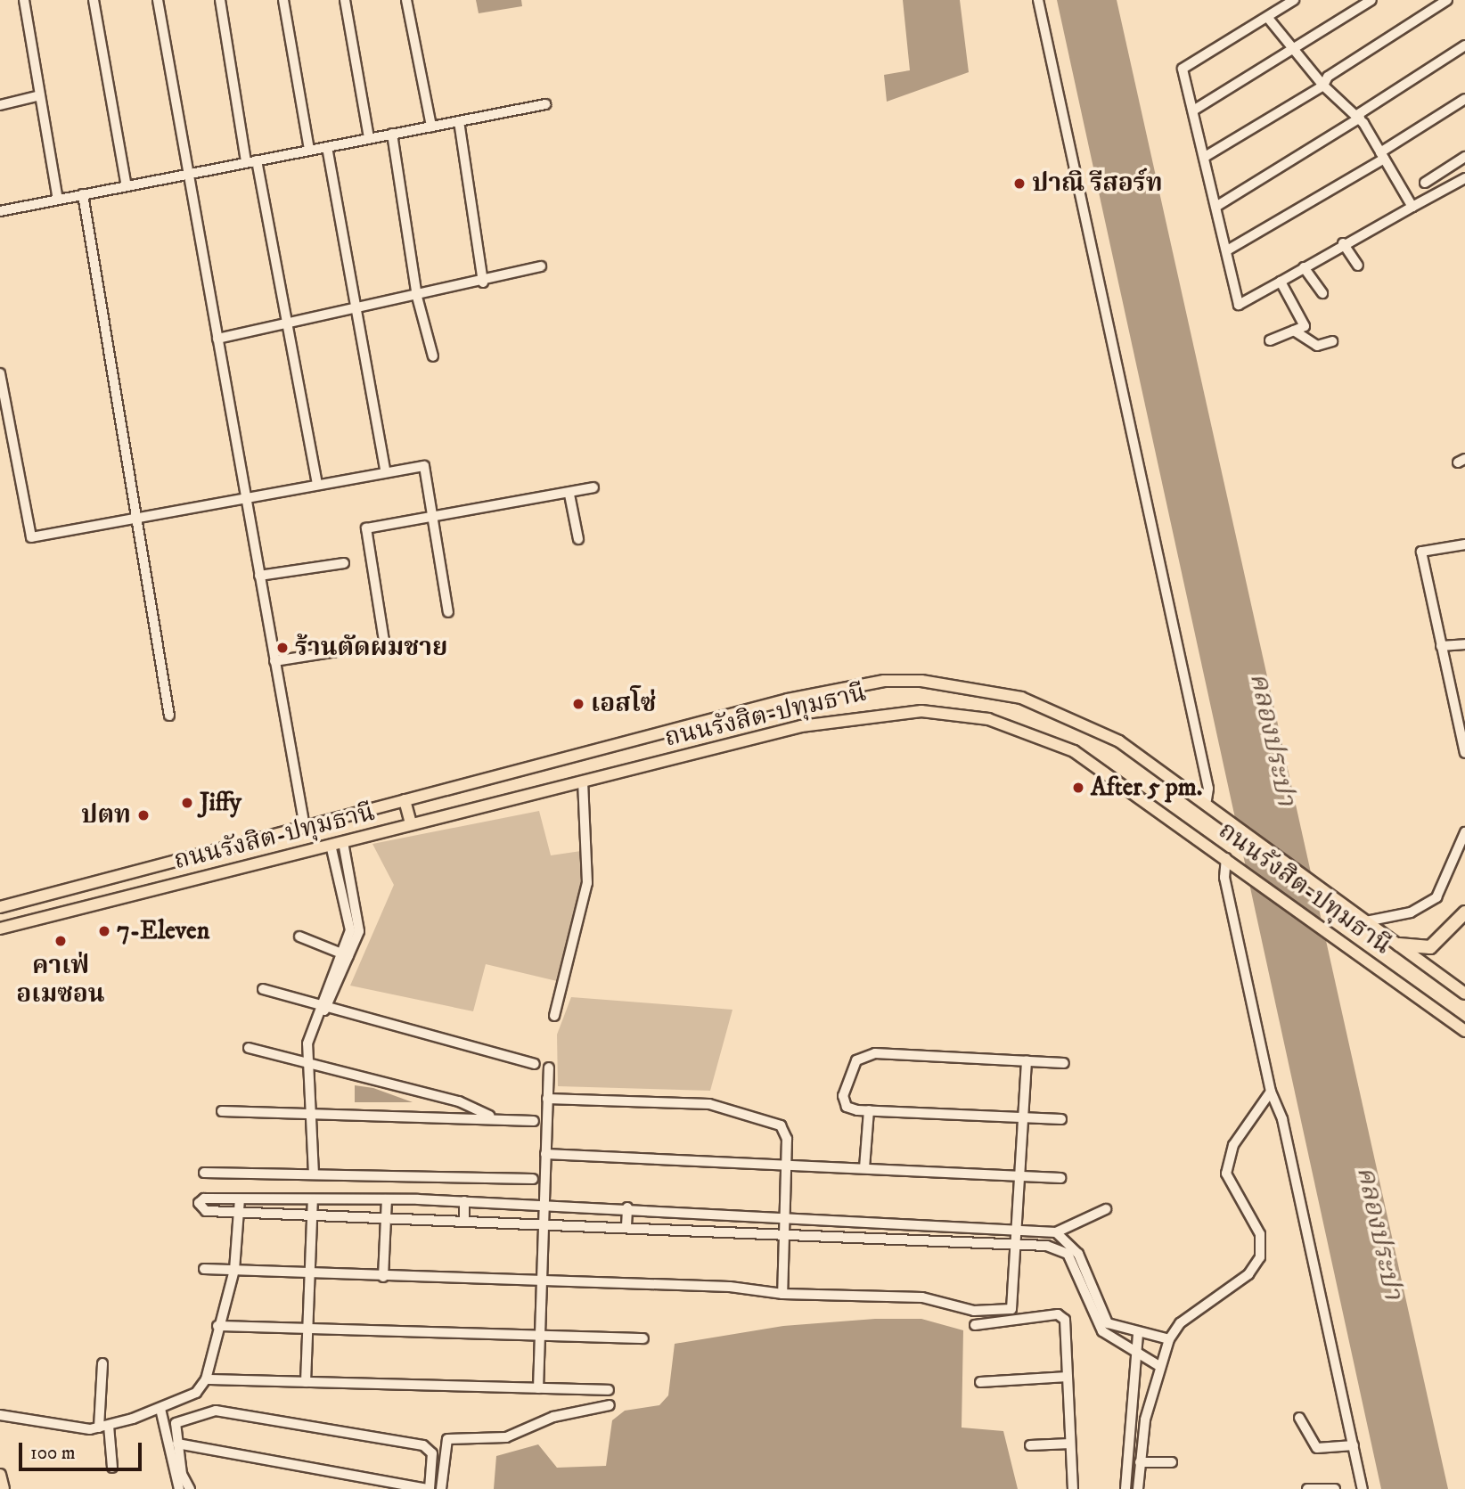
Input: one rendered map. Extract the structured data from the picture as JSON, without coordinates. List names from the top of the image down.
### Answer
{
  "streets": {
    "main road": ["ถนนรังสิต-ปทุมธานี"]
  },
  "water": ["คลองประปา"],
  "places": [
    "ปาณิ รีสอร์ท",
    "ร้านตัดผมชาย",
    "เอสโซ่",
    "After 5 pm.",
    "Jiffy",
    "ปตท",
    "7-Eleven",
    "คาเฟ่ อเมซอน"
  ],
  "scale_bar": "100 m"
}
